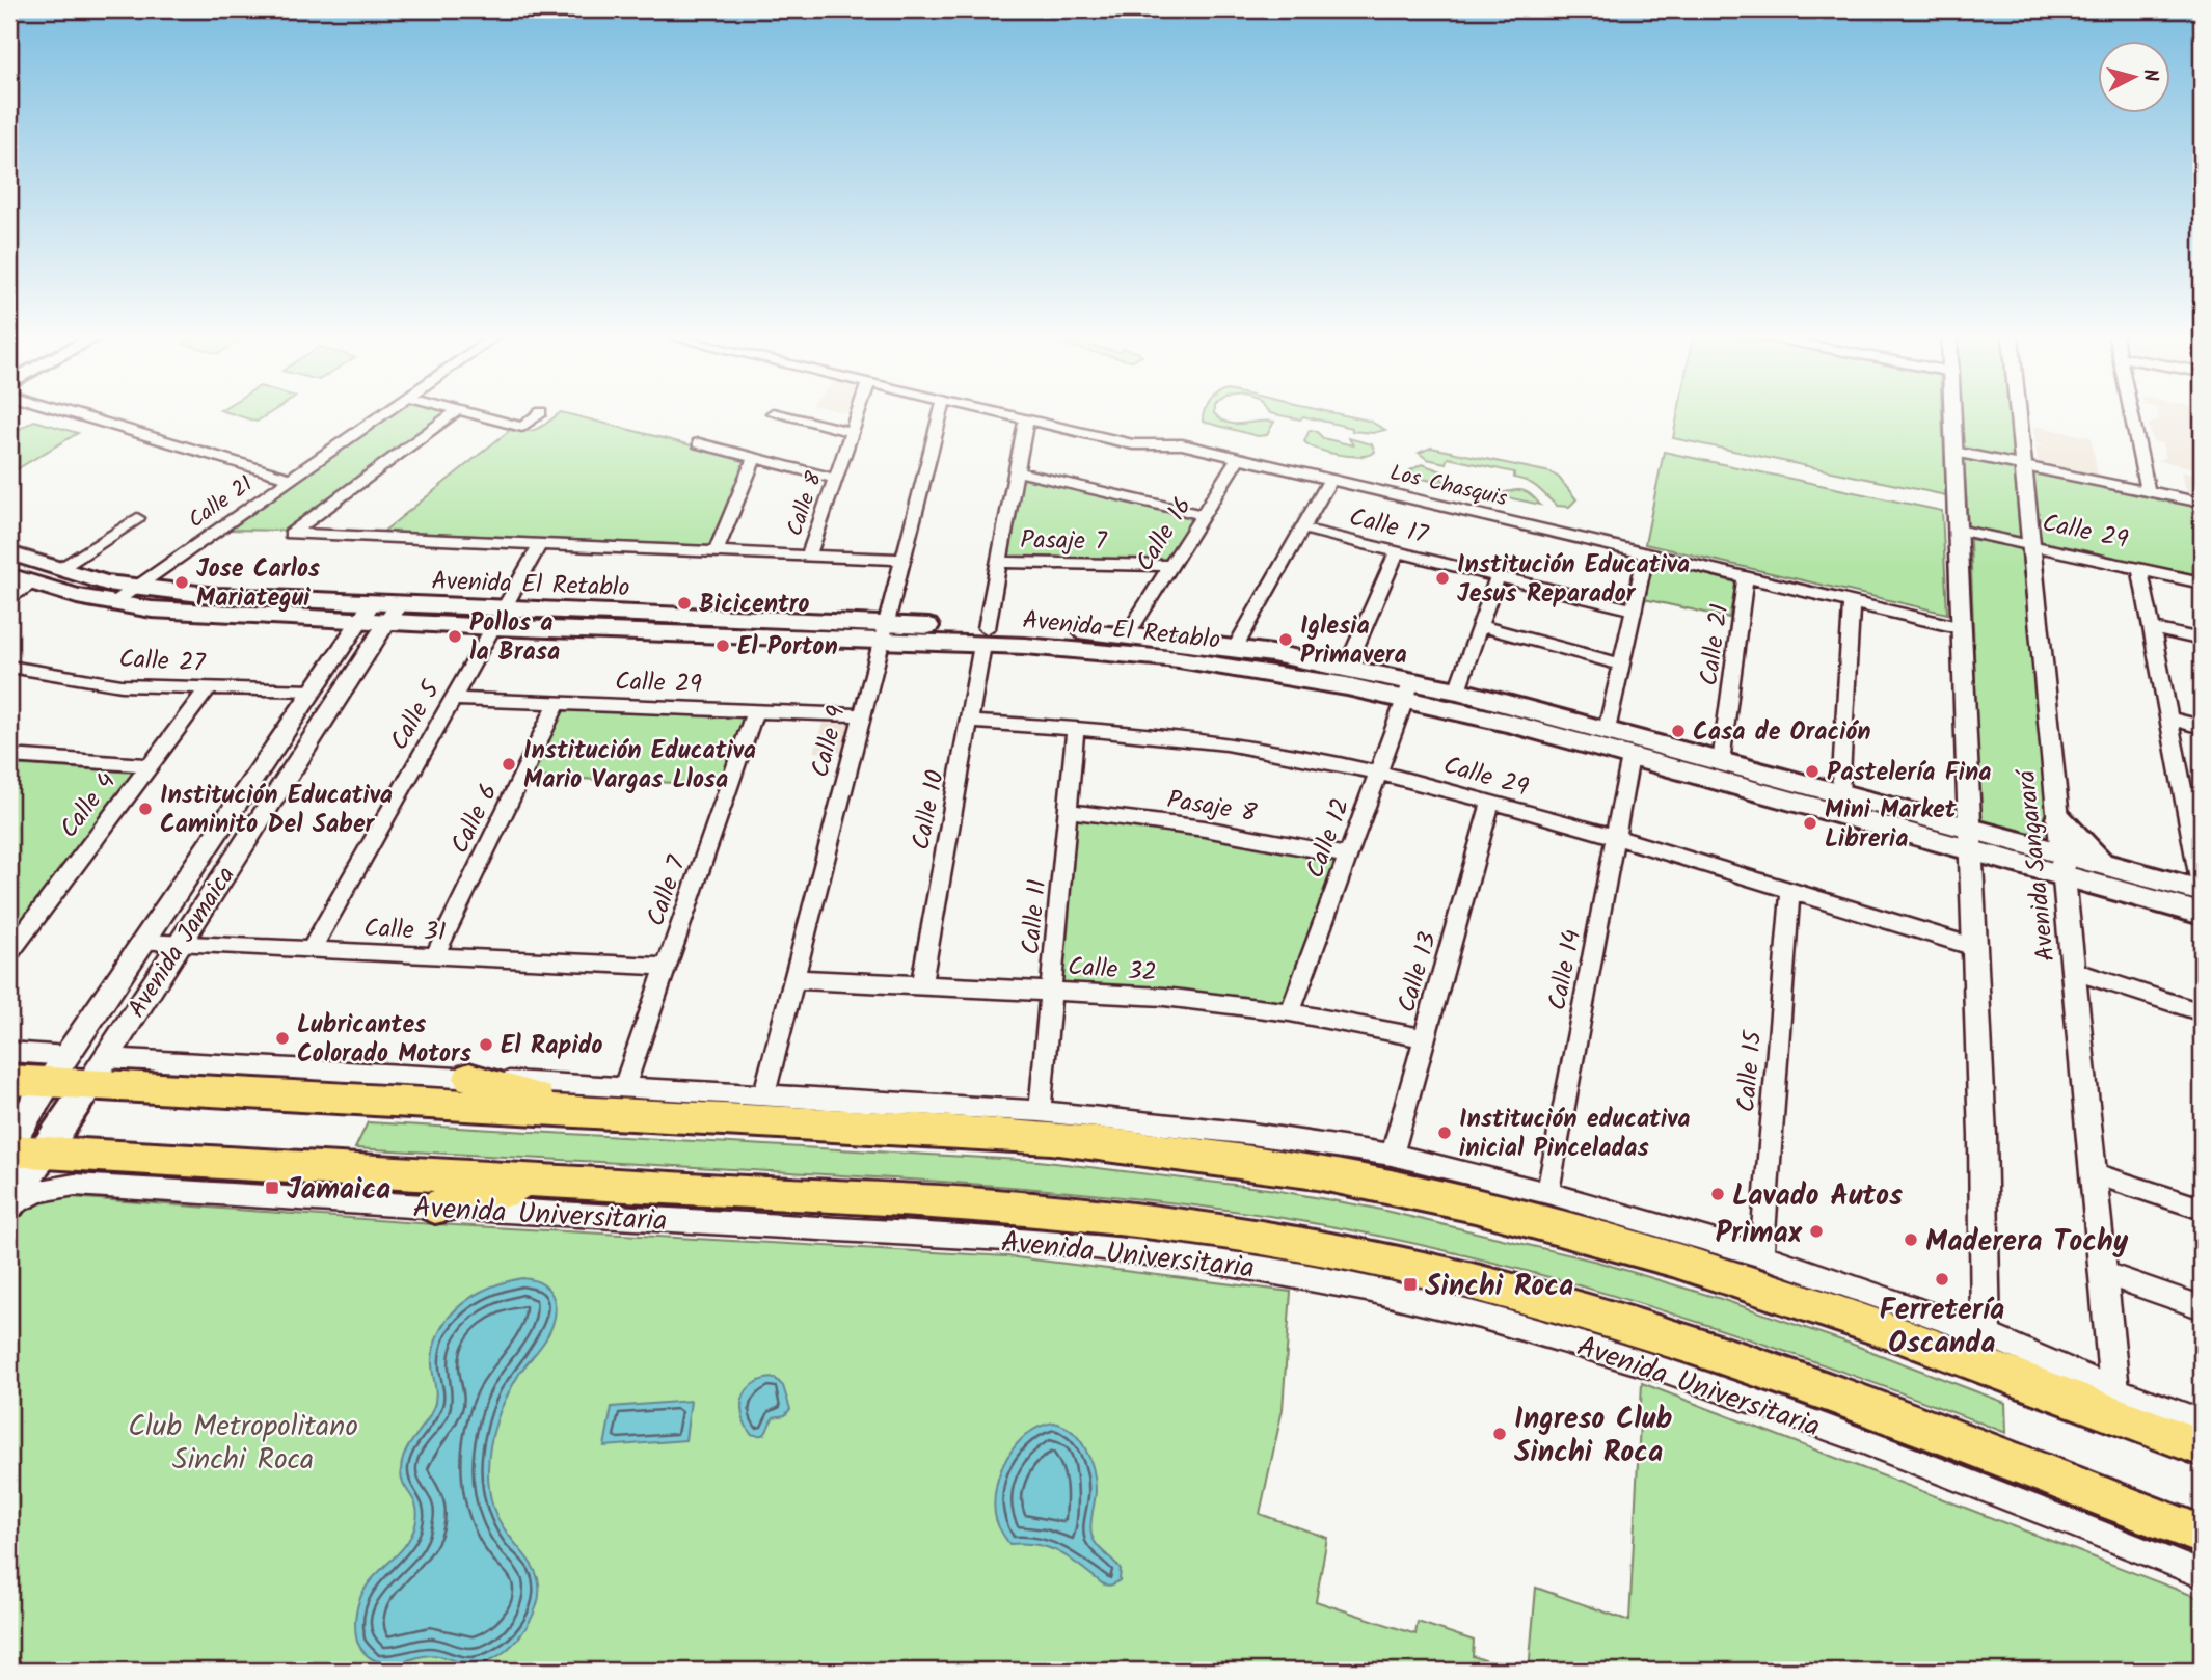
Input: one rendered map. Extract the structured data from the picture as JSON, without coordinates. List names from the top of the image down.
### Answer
{
  "streets": {
    "main road": ["Avenida El Retablo", "Avenida Jamaica", "Avenida Universitaria"],
    "street": [
      "Los Chasquis",
      "Calle 21",
      "Calle 8",
      "Calle 17",
      "Calle 29",
      "Calle 16",
      "Pasaje 7",
      "Calle 27",
      "Calle 5",
      "Calle 9",
      "Calle 4",
      "Pasaje 8",
      "Calle 10",
      "Calle 6",
      "Calle 12",
      "Avenida Sangarará",
      "Calle 7",
      "Calle 11",
      "Calle 31",
      "Calle 32",
      "Calle 14",
      "Calle 13",
      "Calle 15"
    ]
  },
  "crossings": [
    ["Los Chasquis", "Calle 21"],
    ["Los Chasquis", "Calle 17"],
    ["Los Chasquis", "Calle 16"],
    ["Los Chasquis", "Calle 10"],
    ["Calle 21", "Avenida El Retablo"],
    ["Calle 17", "Avenida El Retablo"],
    ["Calle 29", "Calle 5"],
    ["Calle 29", "Calle 9"],
    ["Calle 29", "Calle 10"],
    ["Calle 29", "Calle 6"],
    ["Calle 29", "Calle 12"],
    ["Calle 29", "Avenida Sangarará"],
    ["Calle 29", "Calle 7"],
    ["Calle 29", "Calle 11"],
    ["Calle 29", "Calle 14"],
    ["Calle 29", "Calle 13"],
    ["Calle 29", "Calle 15"],
    ["Calle 16", "Pasaje 7"],
    ["Calle 16", "Avenida El Retablo"],
    ["Pasaje 7", "Calle 10"],
    ["Avenida El Retablo", "Calle 5"],
    ["Avenida El Retablo", "Calle 9"],
    ["Avenida El Retablo", "Calle 10"],
    ["Avenida El Retablo", "Calle 12"],
    ["Avenida El Retablo", "Avenida Sangarará"],
    ["Avenida El Retablo", "Avenida Jamaica"],
    ["Avenida El Retablo", "Calle 14"],
    ["Calle 27", "Calle 4"],
    ["Calle 27", "Avenida Jamaica"],
    ["Calle 5", "Calle 31"],
    ["Calle 9", "Calle 32"],
    ["Pasaje 8", "Calle 12"],
    ["Pasaje 8", "Calle 11"],
    ["Calle 10", "Calle 32"],
    ["Calle 6", "Calle 31"],
    ["Calle 12", "Calle 32"],
    ["Calle 7", "Calle 31"],
    ["Calle 11", "Calle 32"],
    ["Calle 31", "Avenida Jamaica"],
    ["Avenida Jamaica", "Avenida Universitaria"],
    ["Calle 32", "Calle 13"]
  ],
  "parks": ["Club Metropolitano Sinchi Roca"],
  "places": {
    "other": [
      "Institución Educativa Jesus Reparador",
      "Jose Carlos Mariategui",
      "Bicicentro",
      "Pollos a la Brasa",
      "Iglesia Primavera",
      "El Porton",
      "Casa de Oración",
      "Institución Educativa Mario Vargas Llosa",
      "Pastelería Fina",
      "Institución Educativa Caminito Del Saber",
      "Mini Market Libreria",
      "Lubricantes Colorado Motors",
      "El Rapido",
      "Institución educativa inicial Pinceladas",
      "Lavado Autos",
      "Primax",
      "Maderera Tochy",
      "Ferretería Oscanda",
      "Ingreso Club Sinchi Roca"
    ],
    "transit": ["Jamaica", "Sinchi Roca"]
  },
  "north": "right"
}
